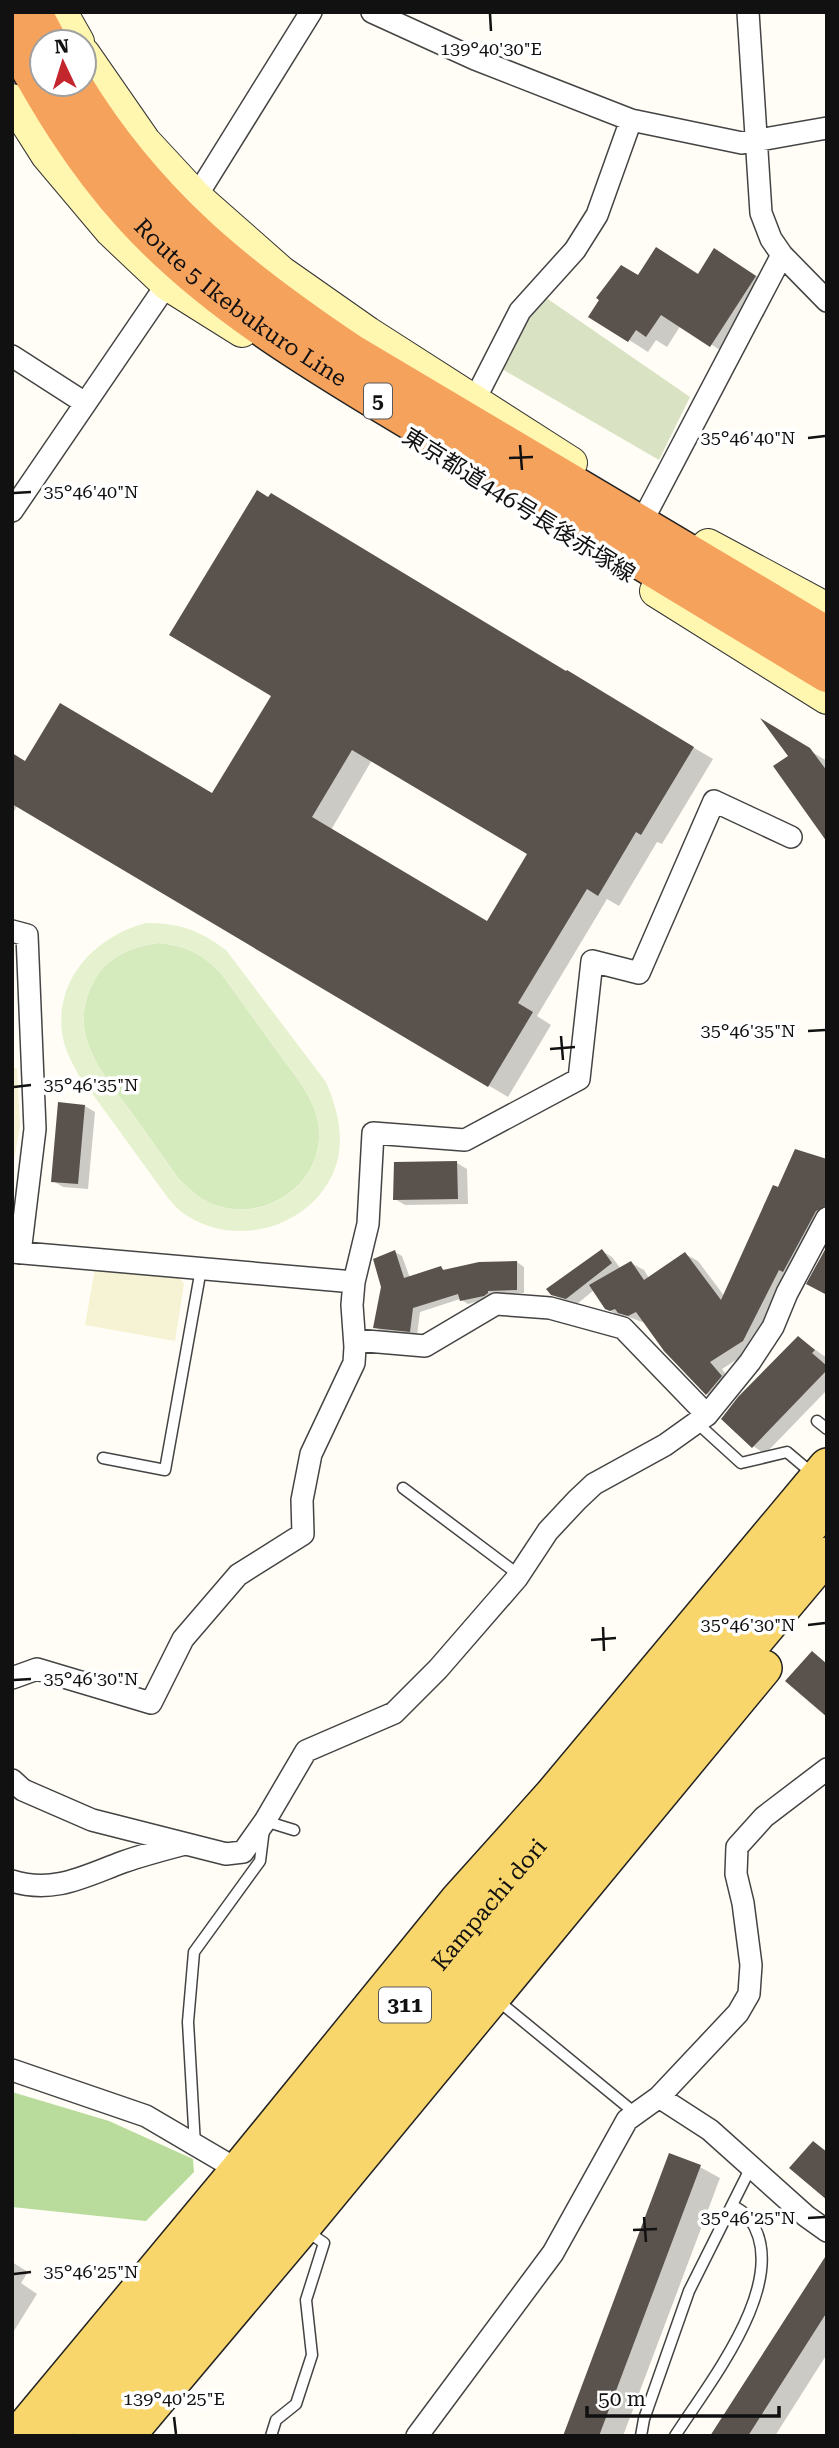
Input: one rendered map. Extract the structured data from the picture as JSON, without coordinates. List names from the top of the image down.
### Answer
{
  "streets": {
    "highway": ["Route 5 Ikebukuro Line", "5"],
    "main road": ["東京都道446号長後赤塚線", "Kampachi dori", "311"]
  },
  "scale_bar": "50 m",
  "north": "top",
  "coordinates": [
    "139°40'30\"E",
    "35°46'40\"N",
    "35°46'35\"N",
    "35°46'30\"N",
    "35°46'25\"N",
    "139°40'25\"E"
  ]
}
